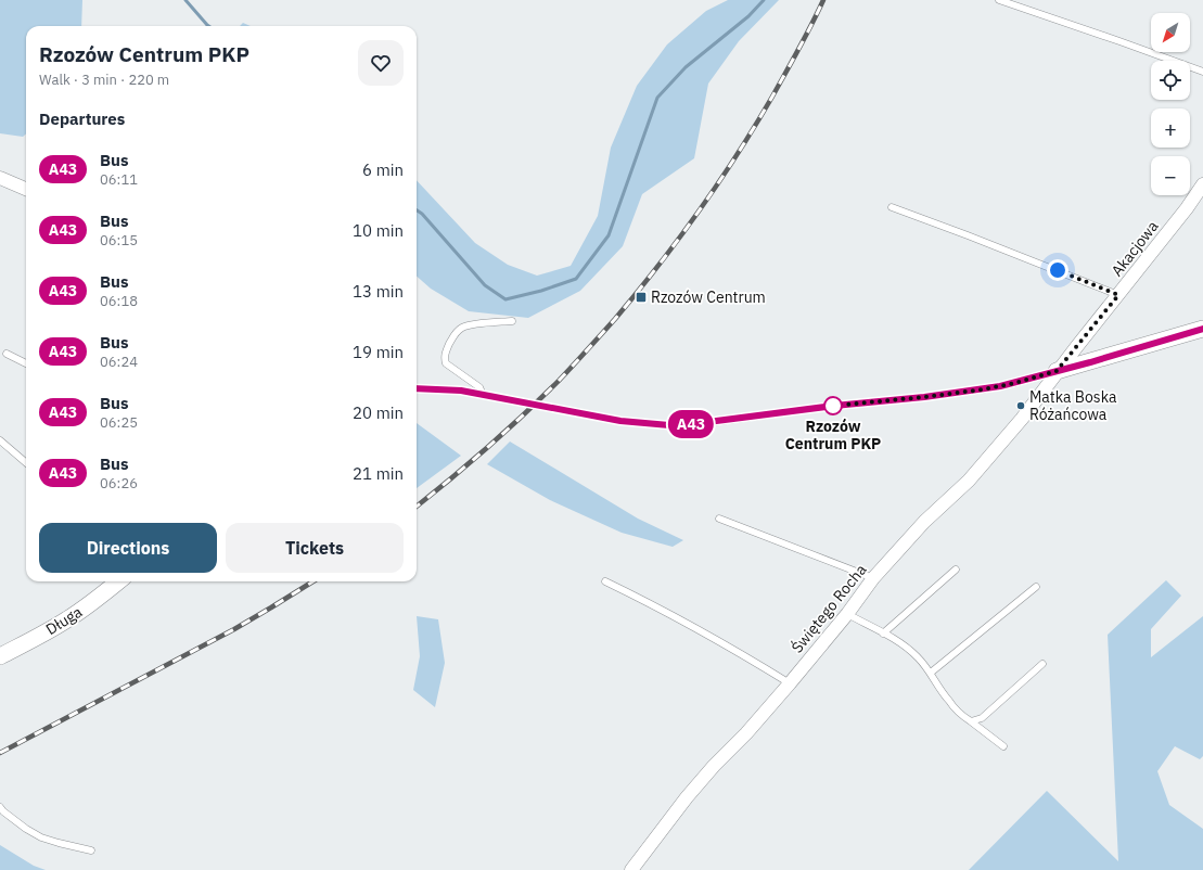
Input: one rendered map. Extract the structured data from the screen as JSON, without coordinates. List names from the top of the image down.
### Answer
{
  "streets": {
    "street": ["Akacjowa", "Świętego Rocha", "Długa"]
  },
  "crossings": [
    ["Akacjowa", "Świętego Rocha"]
  ],
  "places": {
    "transit": ["Rzozów Centrum"],
    "other": ["Rzozów Centrum PKP", "Matka Boska Różańcowa"]
  },
  "lines": ["bus line A43"],
  "north": "bottom left",
  "page": {
    "on_map": "A43",
    "map_buttons": ["+", "−"],
    "heading": [
      ["Rzozów Centrum PKP", "Walk · 3 min · 220 m"],
      "Departures"
    ],
    "list": [
      {
        "mark": "A43",
        "name": "Bus",
        "note": "06:11",
        "value": "6 min"
      },
      {
        "mark": "A43",
        "name": "Bus",
        "note": "06:15",
        "value": "10 min"
      },
      {
        "mark": "A43",
        "name": "Bus",
        "note": "06:18",
        "value": "13 min"
      },
      {
        "mark": "A43",
        "name": "Bus",
        "note": "06:24",
        "value": "19 min"
      },
      {
        "mark": "A43",
        "name": "Bus",
        "note": "06:25",
        "value": "20 min"
      },
      {
        "mark": "A43",
        "name": "Bus",
        "note": "06:26",
        "value": "21 min"
      }
    ],
    "buttons": ["Directions", "Tickets"]
  }
}
